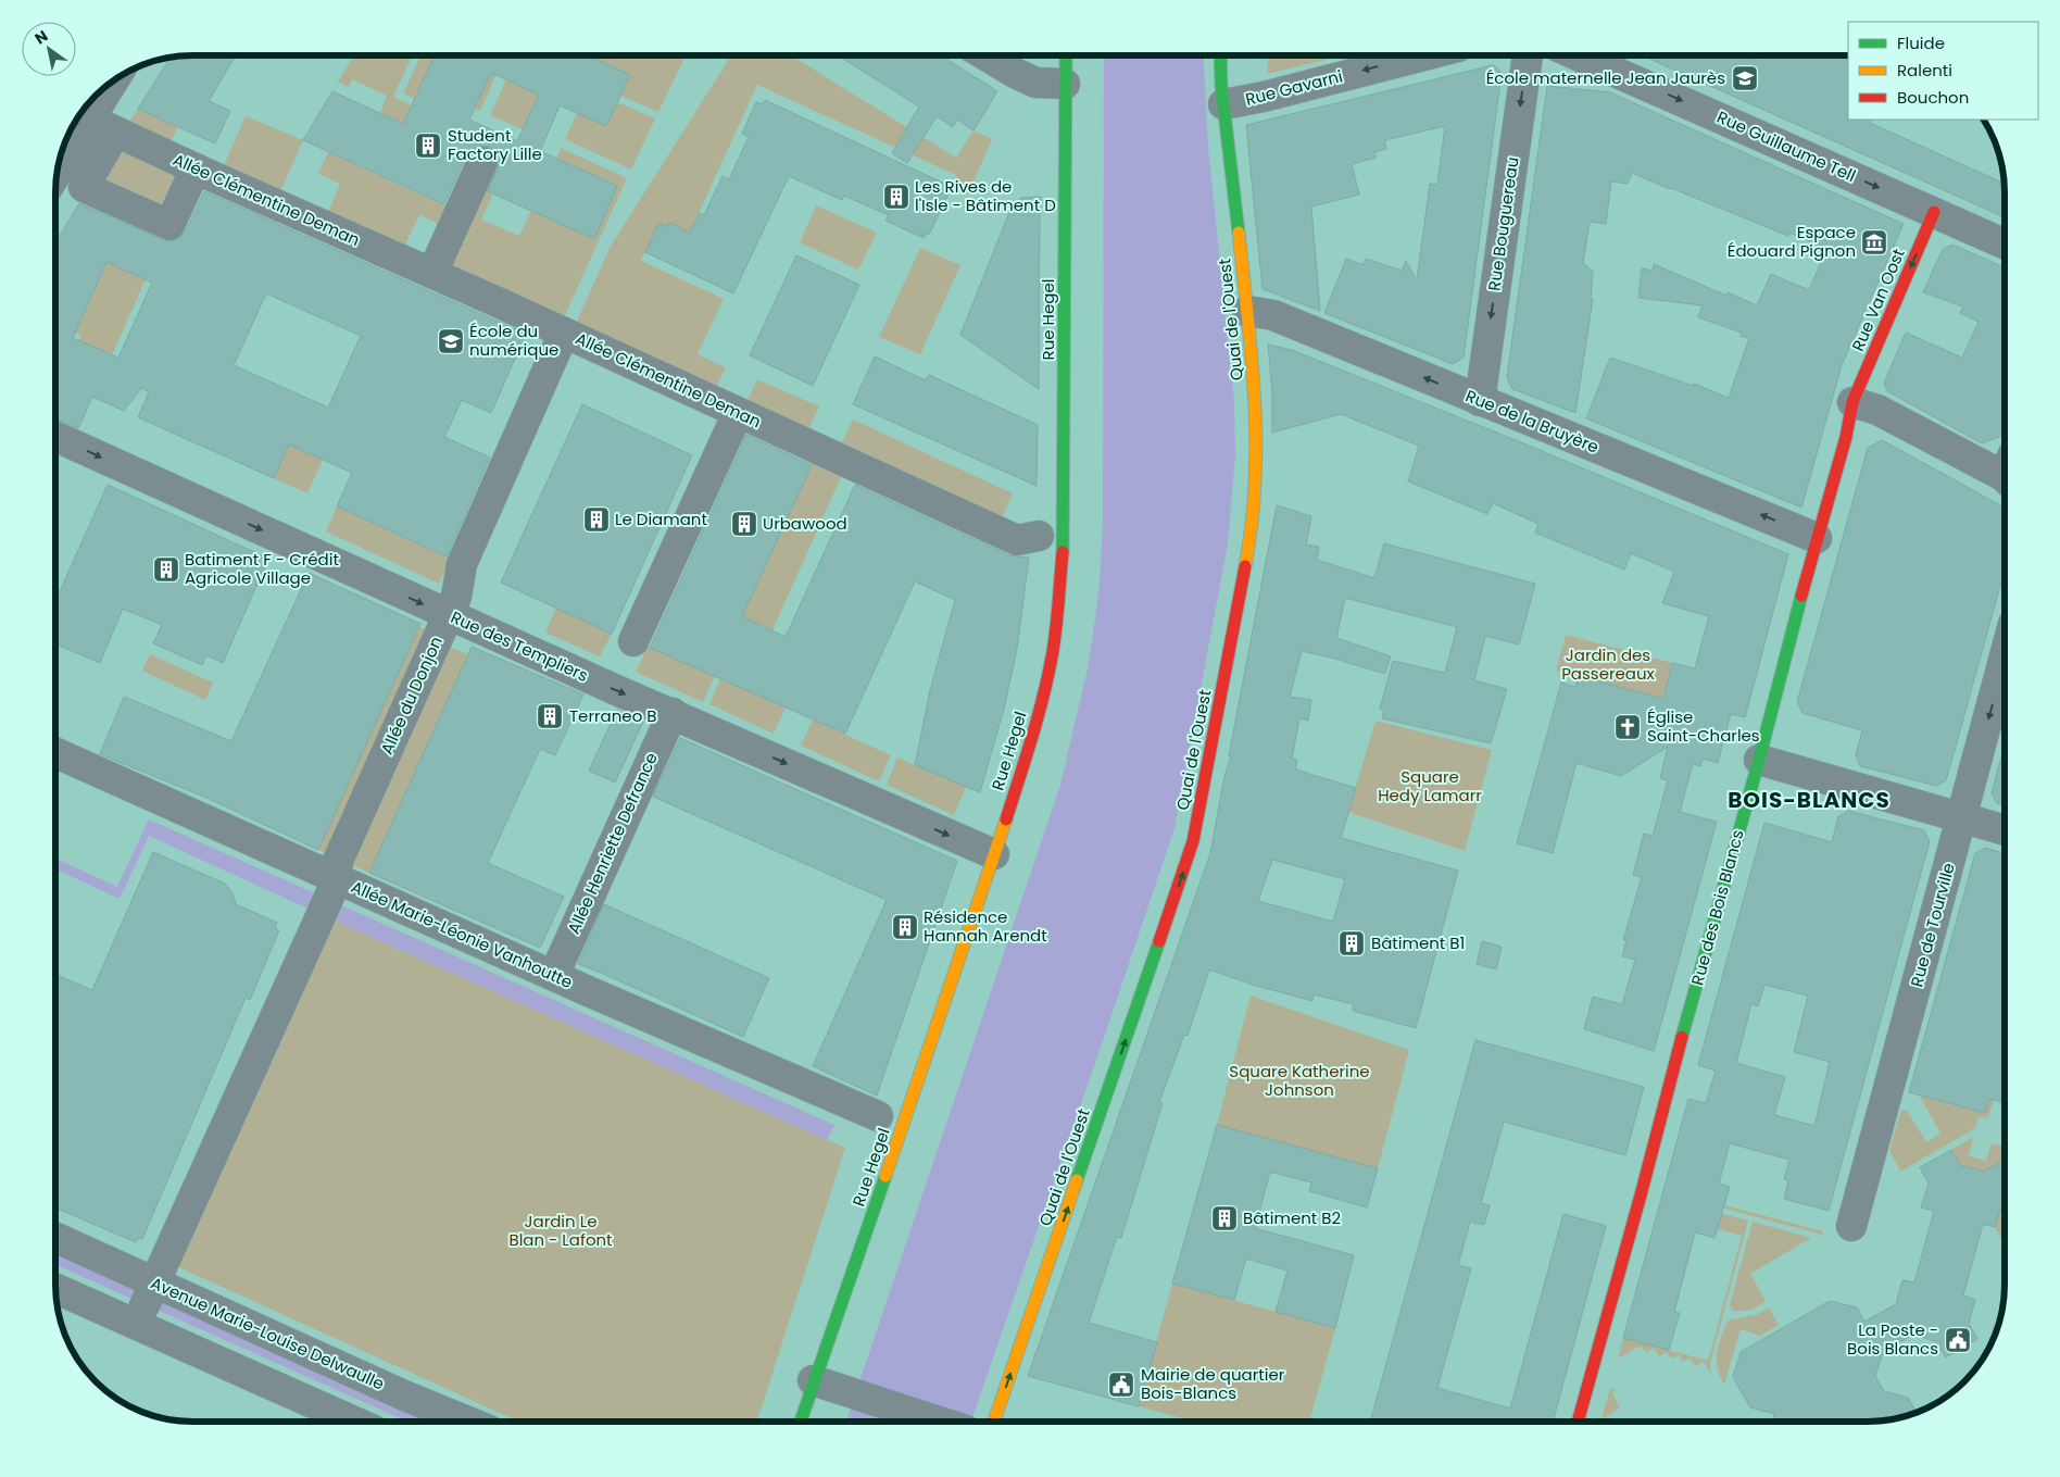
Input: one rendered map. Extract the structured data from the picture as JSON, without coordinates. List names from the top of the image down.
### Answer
{
  "streets": {
    "street": [
      "Rue Gavarni",
      "Rue Guillaume Tell",
      "Allée Clémentine Deman",
      "Rue Bouguereau",
      "Rue Van Oost",
      "Rue Hegel",
      "Quai de l'Ouest",
      "Rue de la Bruyère",
      "Rue des Templiers",
      "Allée du Donjon",
      "Allée Henriette Defrance",
      "Rue des Bois Blancs",
      "Rue de Tourville",
      "Allée Marie-Léonie Vanhoutte",
      "Avenue Marie-Louise Delwaulle"
    ]
  },
  "crossings": [
    ["Rue Gavarni", "Quai de l'Ouest"],
    ["Rue Guillaume Tell", "Rue Van Oost"],
    ["Allée Clémentine Deman", "Allée du Donjon"],
    ["Rue Bouguereau", "Rue de la Bruyère"],
    ["Rue Van Oost", "Rue des Bois Blancs"],
    ["Rue Hegel", "Rue des Templiers"],
    ["Quai de l'Ouest", "Rue de la Bruyère"],
    ["Rue de la Bruyère", "Rue des Bois Blancs"],
    ["Rue des Templiers", "Allée du Donjon"],
    ["Rue des Templiers", "Allée Henriette Defrance"],
    ["Allée du Donjon", "Allée Marie-Léonie Vanhoutte"],
    ["Allée du Donjon", "Avenue Marie-Louise Delwaulle"],
    ["Allée Henriette Defrance", "Allée Marie-Léonie Vanhoutte"]
  ],
  "one_way": [
    "Rue Gavarni",
    "Rue Guillaume Tell",
    "Rue Bouguereau",
    "Rue Van Oost",
    "Quai de l'Ouest",
    "Rue de la Bruyère",
    "Rue des Templiers"
  ],
  "districts": ["BOIS-BLANCS"],
  "parks": [
    "Jardin des Passereaux",
    "Square Hedy Lamarr",
    "Square Katherine Johnson",
    "Jardin Le Blan - Lafont"
  ],
  "places": {
    "school or university": ["École maternelle Jean Jaurès", "École du numérique"],
    "building": [
      "Student Factory Lille",
      "Les Rives de l'Isle - Bâtiment D",
      "Le Diamant",
      "Urbawood",
      "Batiment F - Crédit Agricole Village",
      "Terraneo B",
      "Résidence Hannah Arendt",
      "Bâtiment B1",
      "Bâtiment B2"
    ],
    "museum": ["Espace Édouard Pignon"],
    "church": ["Église Saint-Charles"],
    "public building": ["La Poste - Bois Blancs", "Mairie de quartier Bois-Blancs"]
  },
  "legend": ["Fluide", "Ralenti", "Bouchon"],
  "north": "top left"
}
